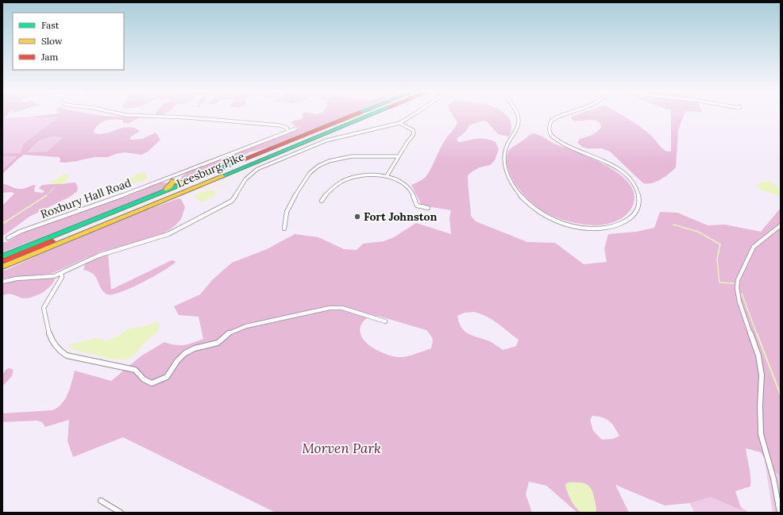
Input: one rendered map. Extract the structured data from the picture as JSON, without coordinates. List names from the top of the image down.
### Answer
{
  "streets": {
    "highway": ["Leesburg Pike"],
    "street": ["Roxbury Hall Road"]
  },
  "parks": ["Morven Park"],
  "places": ["Fort Johnston"],
  "legend": ["Fast", "Slow", "Jam"]
}
